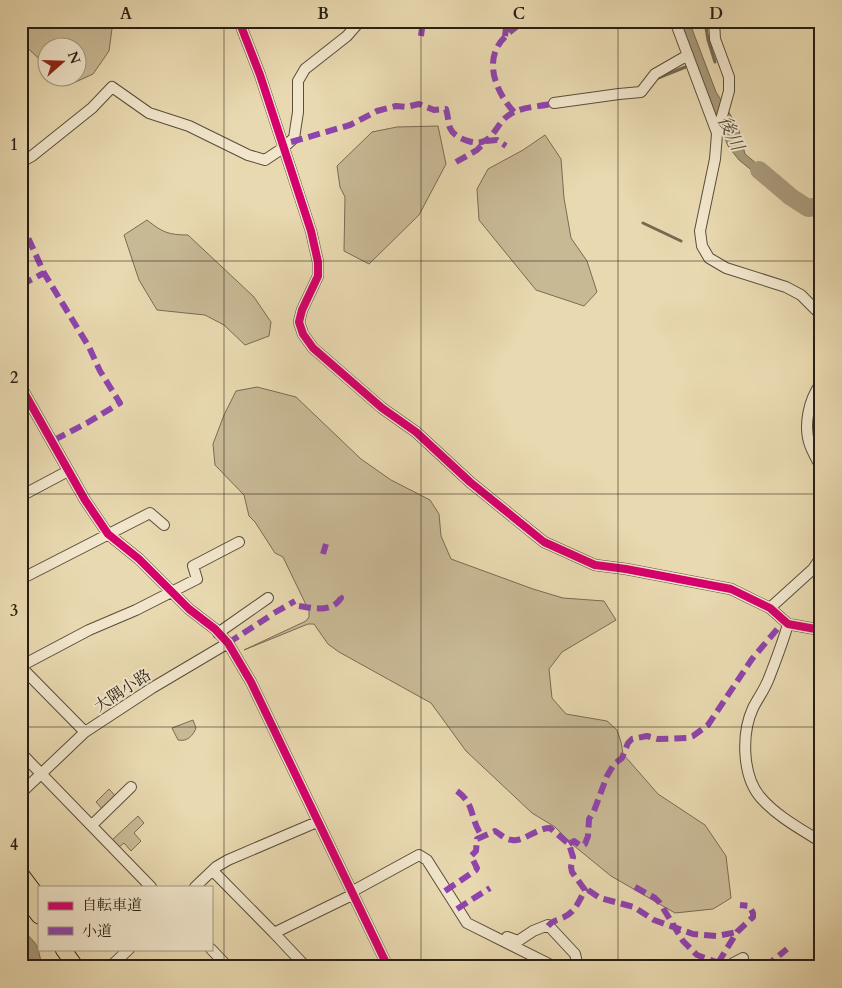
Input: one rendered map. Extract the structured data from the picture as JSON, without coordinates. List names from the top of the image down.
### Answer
{
  "streets": {
    "street": ["大隅小路"]
  },
  "water": ["後川"],
  "legend": ["自転車道", "小道"],
  "north": "right",
  "grid": {
    "columns": [
      "A",
      "B",
      "C",
      "D"
    ],
    "rows": [
      "1",
      "2",
      "3",
      "4"
    ]
  }
}
